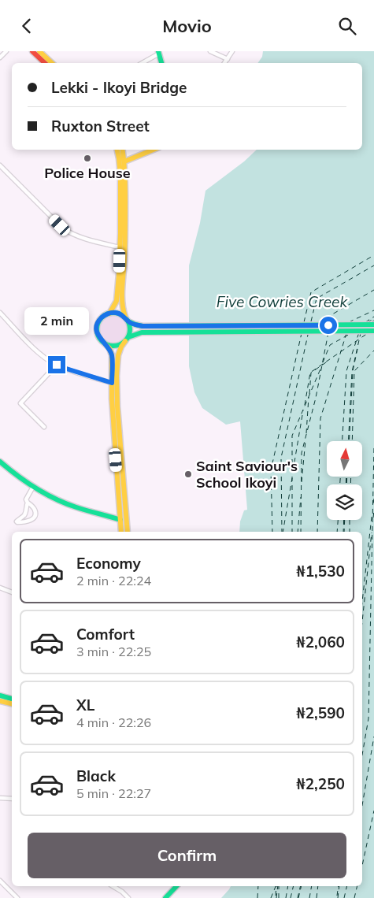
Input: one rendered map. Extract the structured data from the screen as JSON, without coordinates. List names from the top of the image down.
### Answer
{
  "water": ["Five Cowries Creek"],
  "places": ["Police House", "Saint Saviour's School Ikoyi"],
  "north": "top",
  "page": {
    "header": "Movio",
    "banner": ["Lekki - Ikoyi Bridge", "Ruxton Street"],
    "bubble": "2 min",
    "list": [
      {
        "name": "Economy",
        "note": "2 min · 22:24",
        "value": "₦1,530"
      },
      {
        "name": "Comfort",
        "note": "3 min · 22:25",
        "value": "₦2,060"
      },
      {
        "name": "XL",
        "note": "4 min · 22:26",
        "value": "₦2,590"
      },
      {
        "name": "Black",
        "note": "5 min · 22:27",
        "value": "₦2,250"
      }
    ],
    "buttons": "Confirm"
  }
}
